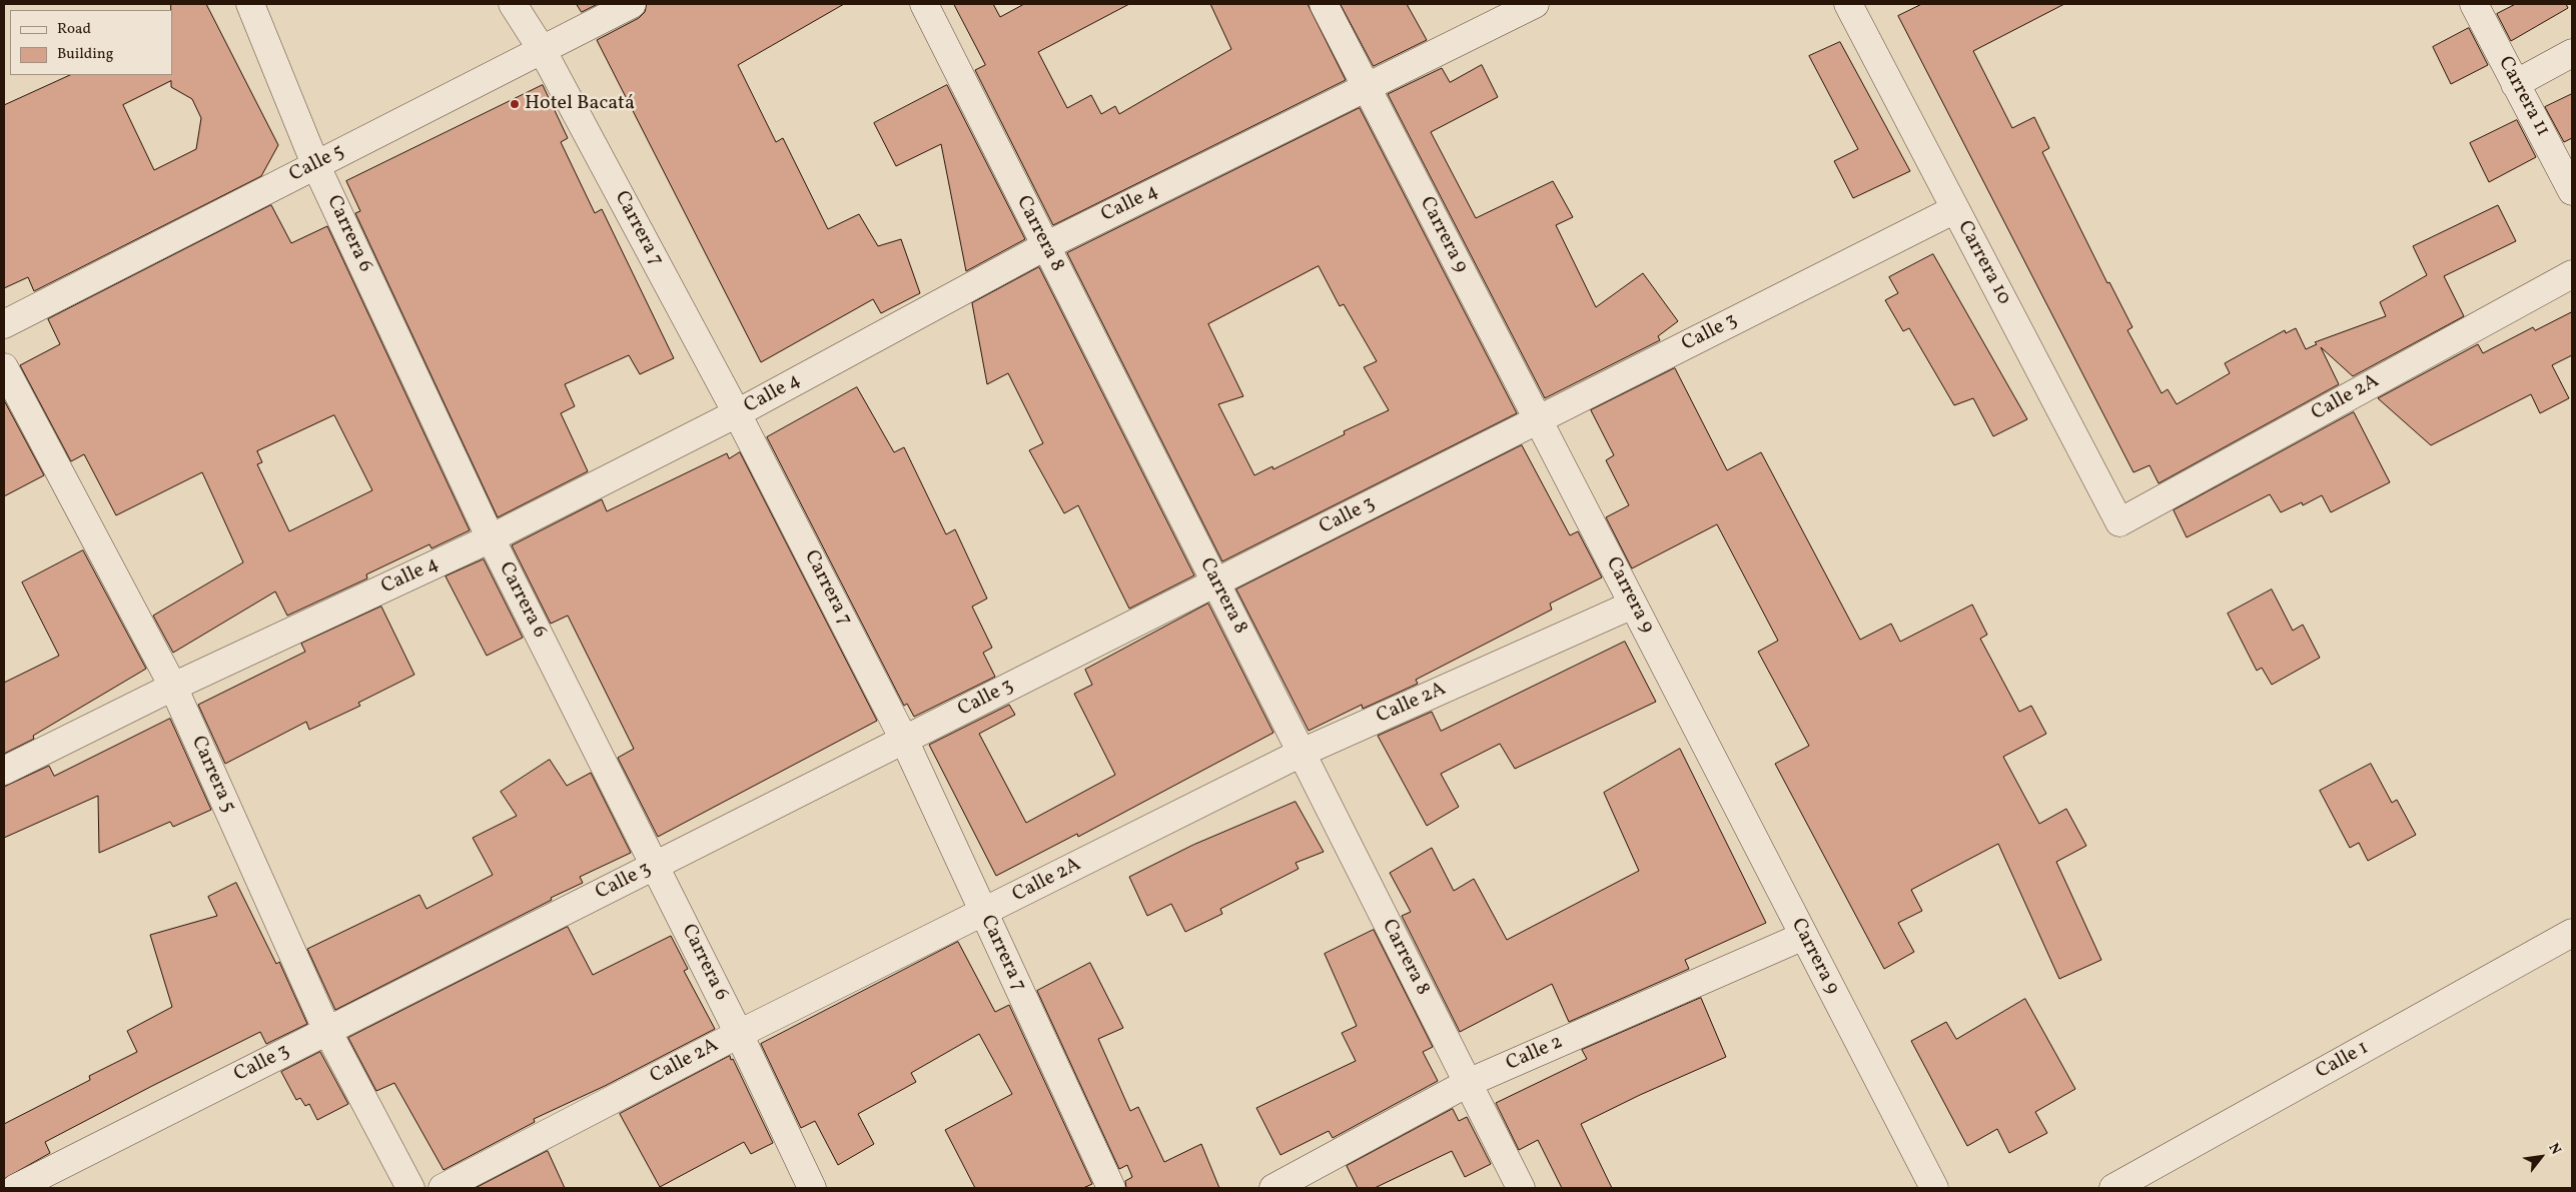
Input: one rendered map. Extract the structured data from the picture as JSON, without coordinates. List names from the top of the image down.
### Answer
{
  "streets": {
    "street": [
      "Carrera 11",
      "Calle 5",
      "Calle 4",
      "Carrera 7",
      "Carrera 6",
      "Carrera 8",
      "Carrera 9",
      "Carrera 10",
      "Calle 3",
      "Calle 2A",
      "Carrera 5",
      "Calle 2",
      "Calle 1"
    ]
  },
  "crossings": [
    ["Calle 5", "Carrera 7"],
    ["Calle 5", "Carrera 6"],
    ["Calle 4", "Carrera 7"],
    ["Calle 4", "Carrera 6"],
    ["Calle 4", "Carrera 8"],
    ["Calle 4", "Carrera 9"],
    ["Calle 4", "Carrera 5"],
    ["Carrera 7", "Calle 3"],
    ["Carrera 7", "Calle 2A"],
    ["Carrera 6", "Calle 3"],
    ["Carrera 6", "Calle 2A"],
    ["Carrera 8", "Calle 3"],
    ["Carrera 8", "Calle 2A"],
    ["Carrera 8", "Calle 2"],
    ["Carrera 9", "Calle 3"],
    ["Carrera 9", "Calle 2A"],
    ["Carrera 9", "Calle 2"],
    ["Carrera 10", "Calle 3"],
    ["Carrera 10", "Calle 2A"],
    ["Calle 3", "Carrera 5"]
  ],
  "places": ["Hotel Bacatá"],
  "legend": ["Road", "Building"],
  "north": "top right"
}
